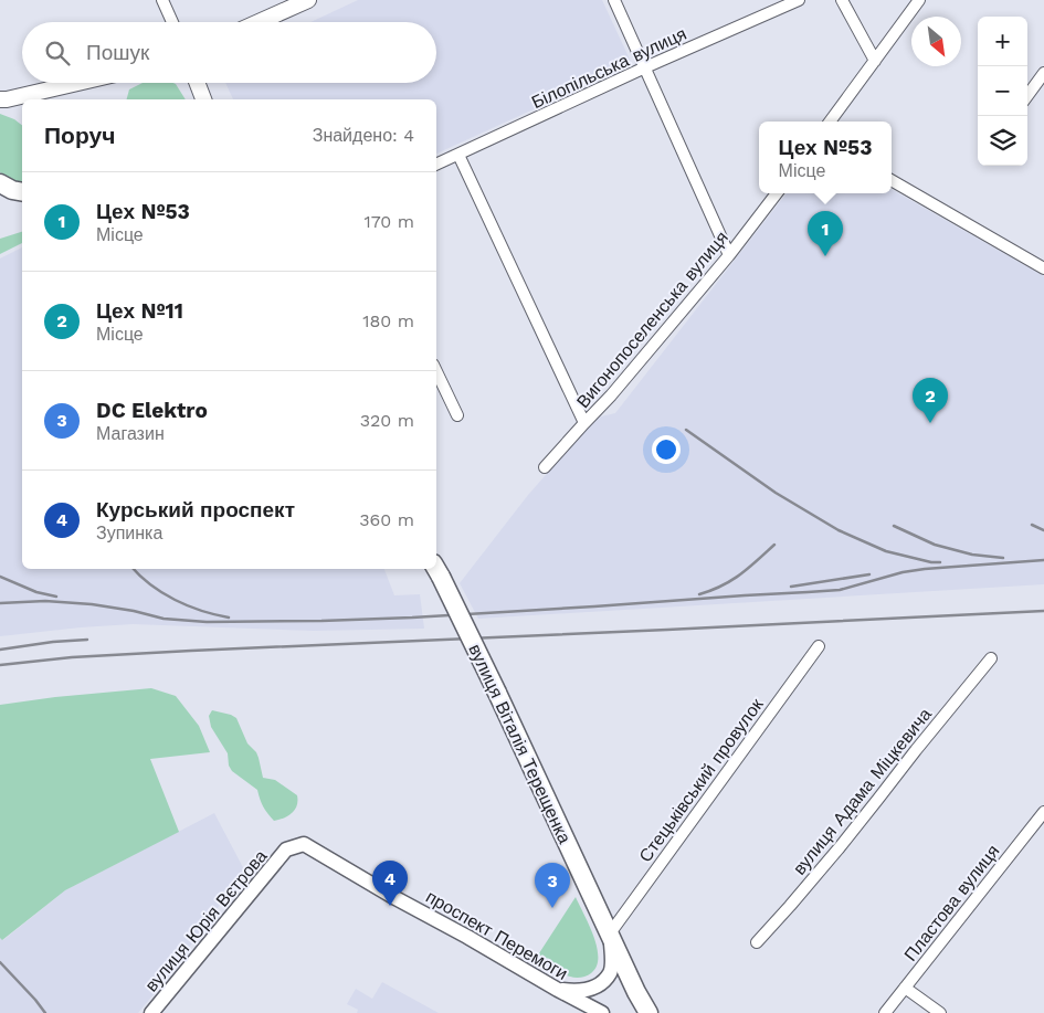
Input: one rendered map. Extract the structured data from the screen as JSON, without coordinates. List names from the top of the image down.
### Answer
{
  "streets": {
    "main road": ["вулиця Віталія Терещенка"],
    "street": [
      "Білопільська вулиця",
      "Вигонопоселенська вулиця",
      "Стецьківський провулок",
      "вулиця Адама Міцкевича",
      "Пластова вулиця",
      "вулиця Юрія Вєтрова",
      "проспект Перемоги"
    ]
  },
  "crossings": [
    ["вулиця Віталія Терещенка", "Стецьківський провулок"],
    ["вулиця Юрія Вєтрова", "проспект Перемоги"]
  ],
  "north": "bottom right",
  "page": {
    "map_buttons": ["+", "−"],
    "search": "Пошук",
    "heading": ["Поруч", "Знайдено: 4"],
    "popup": ["Цех №53", "Місце"],
    "list": [
      {
        "mark": "1",
        "name": "Цех №53",
        "note": "Місце",
        "value": "170 m"
      },
      {
        "mark": "2",
        "name": "Цех №11",
        "note": "Місце",
        "value": "180 m"
      },
      {
        "mark": "3",
        "name": "DC Elektro",
        "note": "Магазин",
        "value": "320 m"
      },
      {
        "mark": "4",
        "name": "Курський проспект",
        "note": "Зупинка",
        "value": "360 m"
      }
    ],
    "pins": [
      "1",
      "2",
      "4",
      "3"
    ]
  }
}
